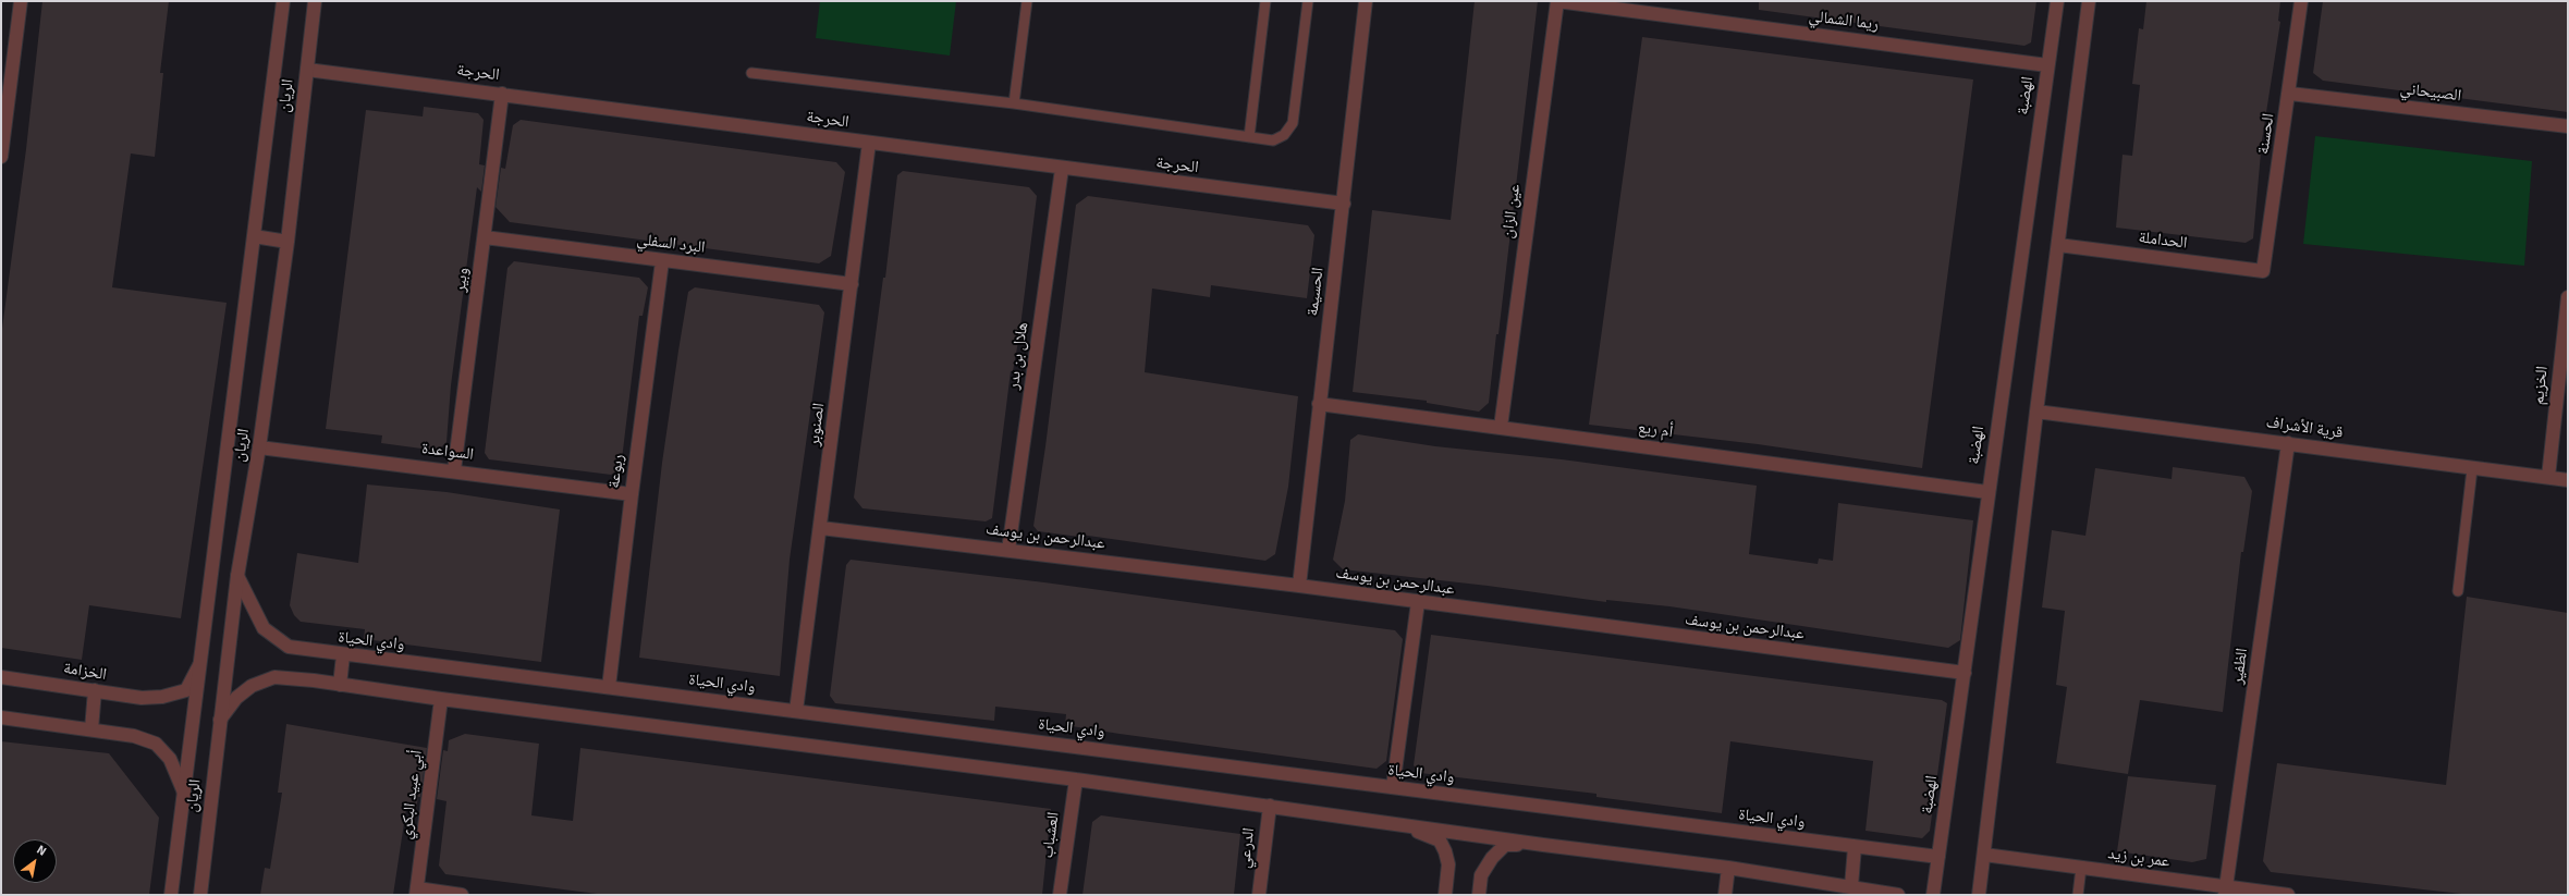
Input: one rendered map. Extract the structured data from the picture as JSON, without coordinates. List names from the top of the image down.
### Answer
{
  "streets": {
    "street": [
      "ريما الشمالي",
      "الحرجة",
      "الصبيحاني",
      "الريان",
      "الهضبة",
      "الحسنة",
      "عين الزان",
      "الحداملة",
      "البرد السفلي",
      "وبير",
      "الحسيمة",
      "هلال بن بدر",
      "الخزيم",
      "الصنوبر",
      "قرية الأشراف",
      "أم ريع",
      "السواعدة",
      "ربوعة",
      "عبدالرحمن بن يوسف",
      "وادي الحياة",
      "الظفير",
      "الخزامة",
      "أبي عبيد البكري",
      "العشباب",
      "الدرعي",
      "عمر بن زيد"
    ]
  },
  "crossings": [
    ["ريما الشمالي", "الهضبة"],
    ["ريما الشمالي", "عين الزان"],
    ["الحرجة", "الريان"],
    ["الحرجة", "وبير"],
    ["الحرجة", "الحسيمة"],
    ["الحرجة", "هلال بن بدر"],
    ["الحرجة", "الصنوبر"],
    ["الصبيحاني", "الحسنة"],
    ["الريان", "السواعدة"],
    ["الريان", "وادي الحياة"],
    ["الريان", "الخزامة"],
    ["الهضبة", "أم ريع"],
    ["الهضبة", "عبدالرحمن بن يوسف"],
    ["الهضبة", "وادي الحياة"],
    ["الحسنة", "الحداملة"],
    ["عين الزان", "أم ريع"],
    ["البرد السفلي", "وبير"],
    ["البرد السفلي", "الصنوبر"],
    ["البرد السفلي", "ربوعة"],
    ["وبير", "السواعدة"],
    ["الحسيمة", "أم ريع"],
    ["الحسيمة", "عبدالرحمن بن يوسف"],
    ["هلال بن بدر", "عبدالرحمن بن يوسف"],
    ["الخزيم", "قرية الأشراف"],
    ["الصنوبر", "عبدالرحمن بن يوسف"],
    ["الصنوبر", "وادي الحياة"],
    ["قرية الأشراف", "الظفير"],
    ["السواعدة", "ربوعة"],
    ["ربوعة", "وادي الحياة"],
    ["الظفير", "عمر بن زيد"]
  ],
  "north": "top right"
}
